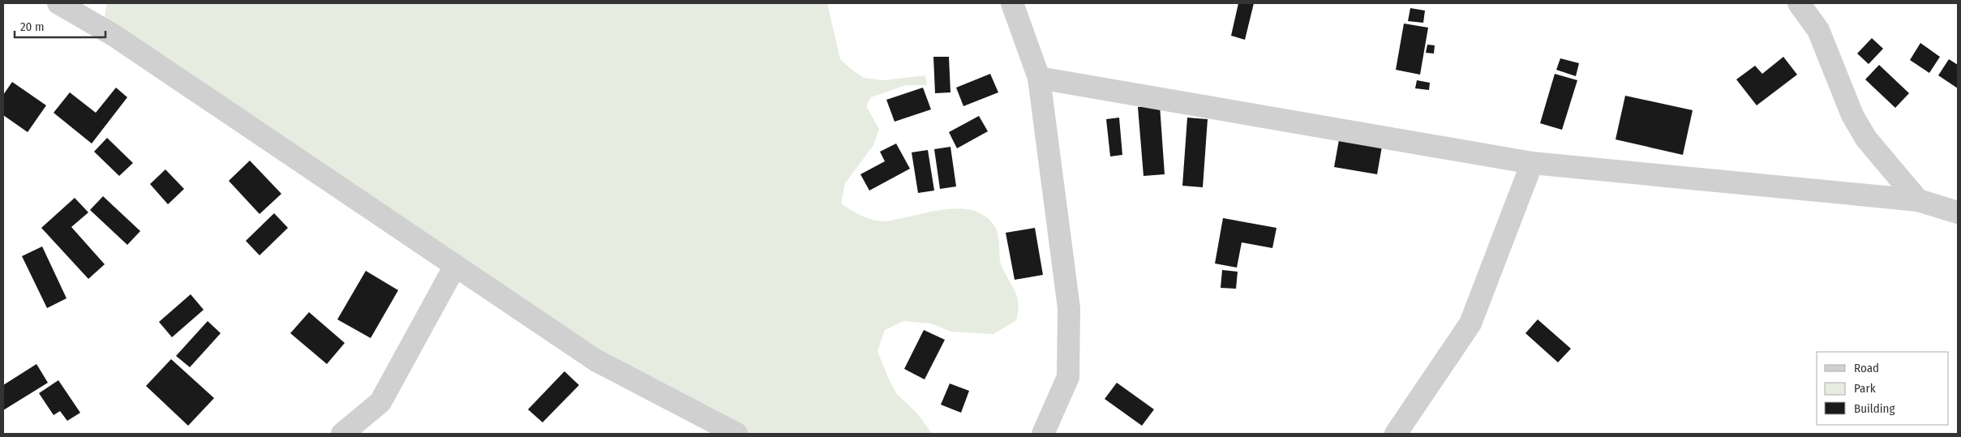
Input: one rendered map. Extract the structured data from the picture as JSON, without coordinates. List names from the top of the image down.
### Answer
{
  "legend": ["Road", "Park", "Building"],
  "scale_bar": "20 m"
}
